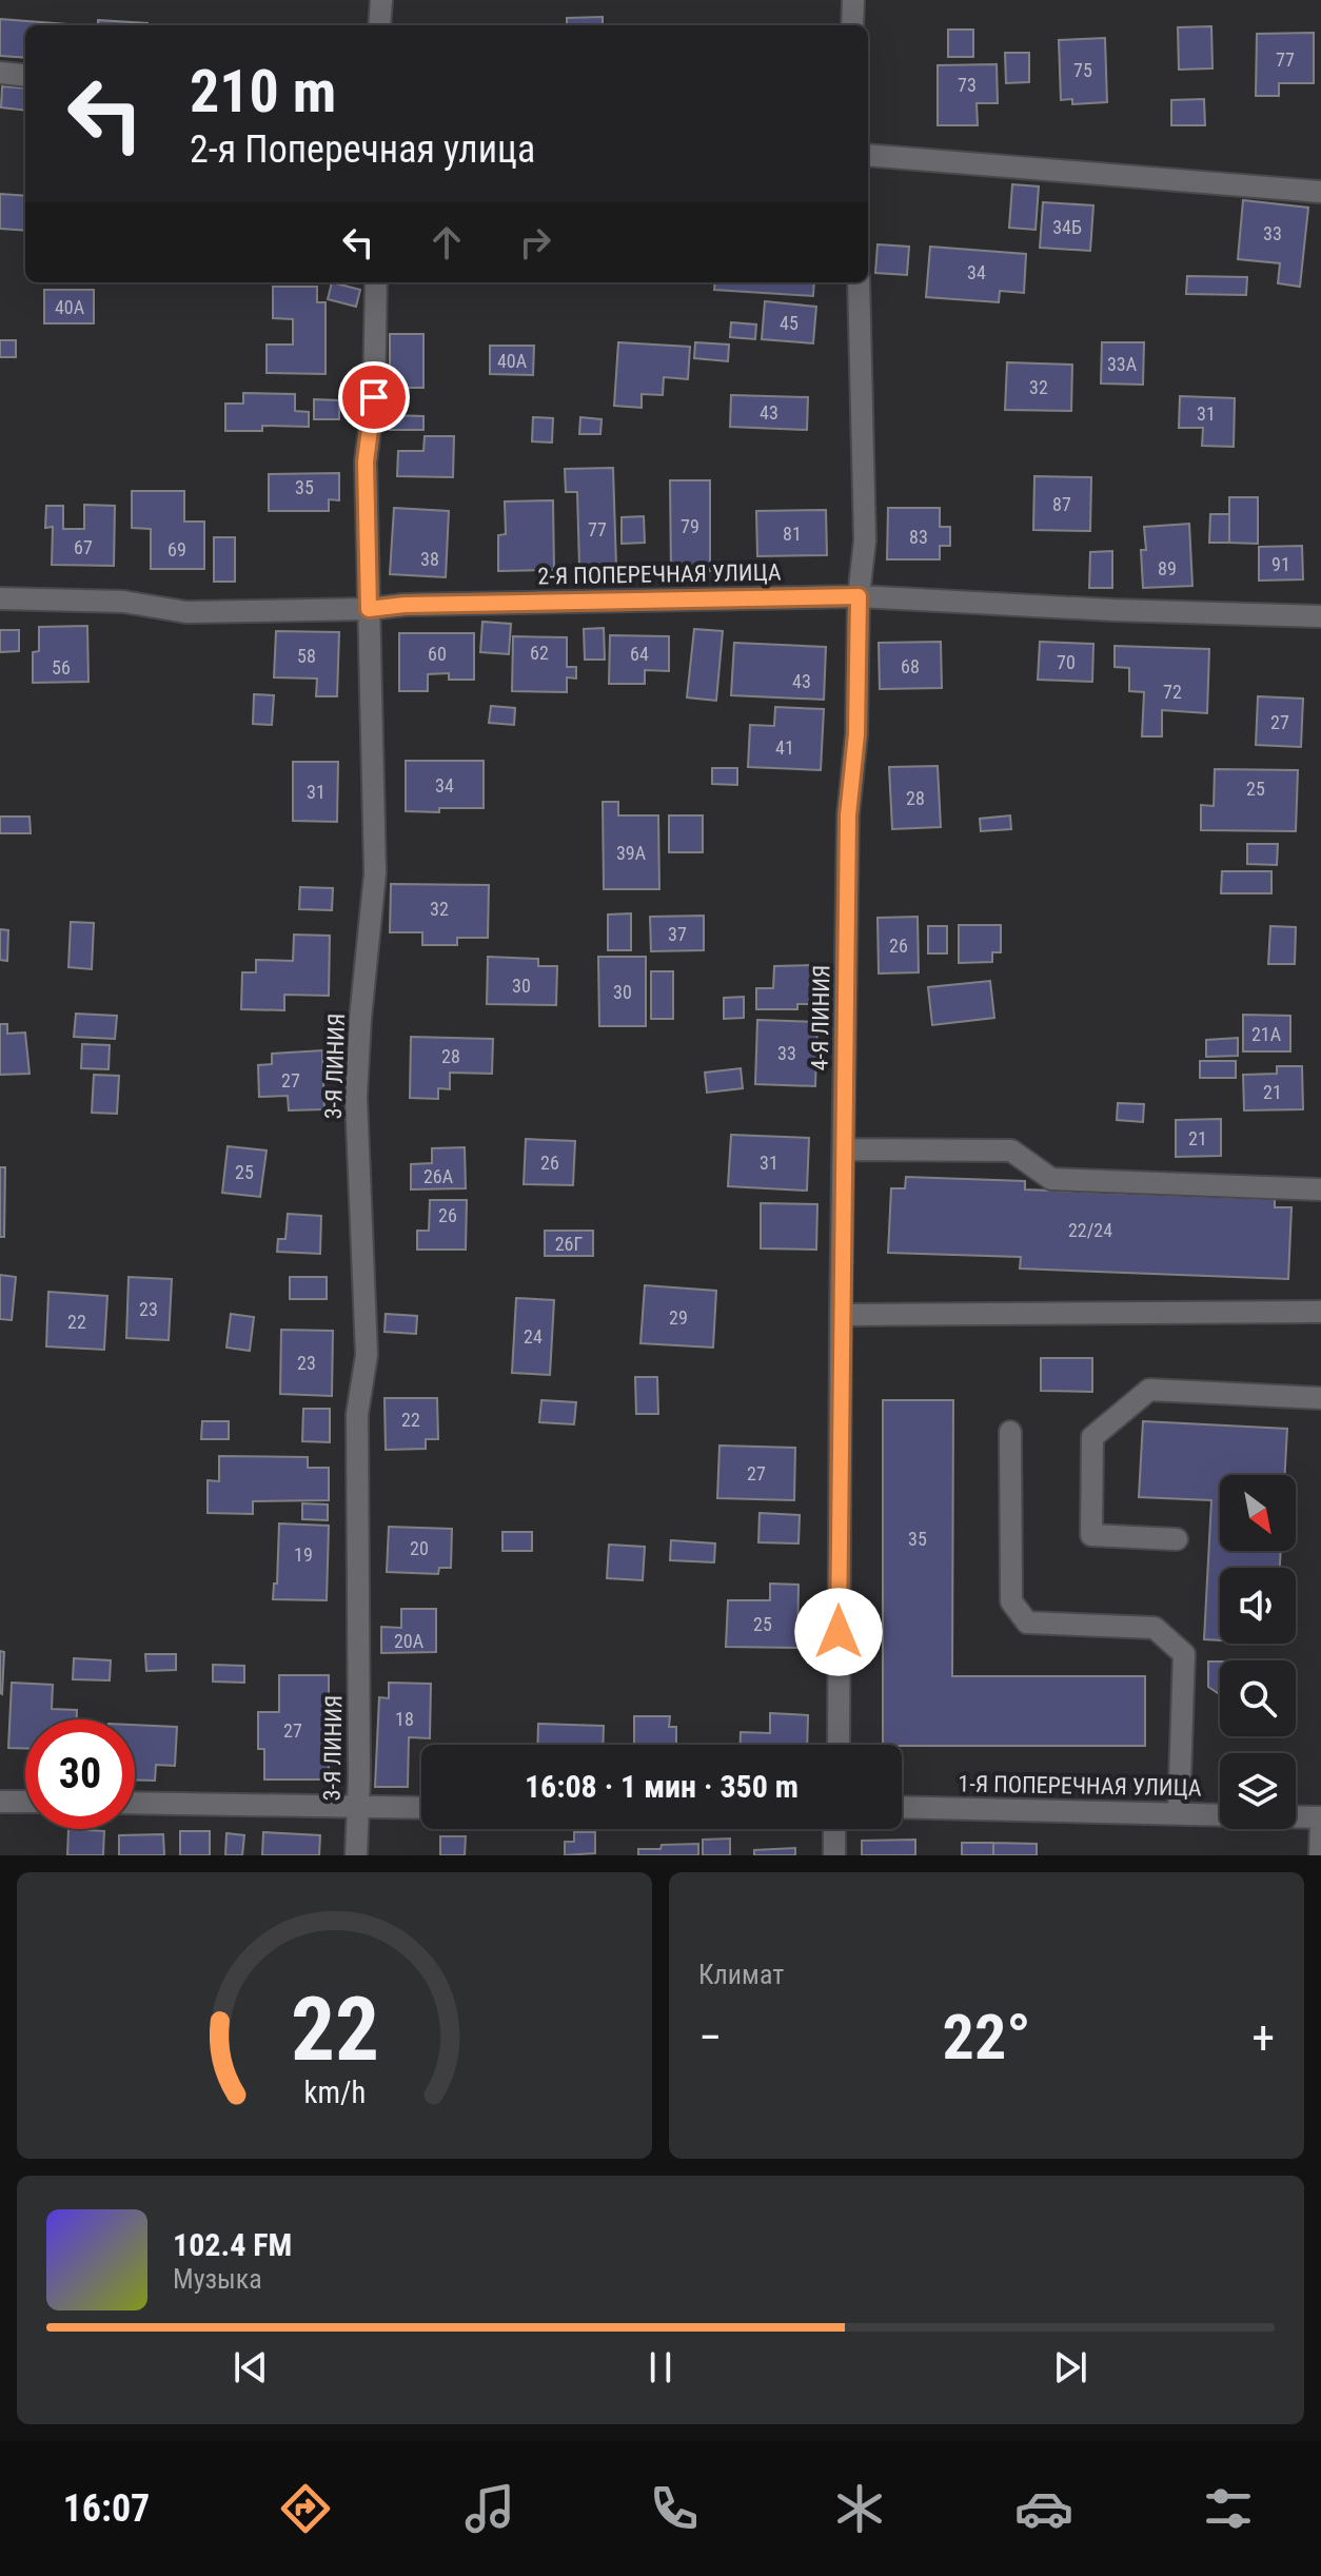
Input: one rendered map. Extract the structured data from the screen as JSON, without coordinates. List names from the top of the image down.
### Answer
{
  "streets": {
    "street": [
      "2-Я ПОПЕРЕЧНАЯ УЛИЦА",
      "4-Я ЛИНИЯ",
      "3-Я ЛИНИЯ",
      "1-Я ПОПЕРЕЧНАЯ УЛИЦА"
    ]
  },
  "crossings": [
    ["2-Я ПОПЕРЕЧНАЯ УЛИЦА", "4-Я ЛИНИЯ"],
    ["2-Я ПОПЕРЕЧНАЯ УЛИЦА", "3-Я ЛИНИЯ"]
  ],
  "house_numbers": [
    "77",
    "75",
    "73",
    "34Б",
    "33",
    "34",
    "40А",
    "45",
    "40А",
    "33А",
    "32",
    "43",
    "31",
    "35",
    "87",
    "79",
    "77",
    "81",
    "83",
    "67",
    "69",
    "38",
    "91",
    "89",
    "62",
    "60",
    "64",
    "58",
    "70",
    "68",
    "56",
    "43",
    "72",
    "27",
    "41",
    "34",
    "25",
    "31",
    "28",
    "39А",
    "32",
    "37",
    "26",
    "30",
    "30",
    "21А",
    "33",
    "28",
    "27",
    "21",
    "21",
    "26",
    "31",
    "25",
    "26А",
    "26",
    "22/24",
    "26Г",
    "23",
    "29",
    "22",
    "24",
    "23",
    "22",
    "27",
    "35",
    "20",
    "19",
    "25",
    "20А",
    "18",
    "27"
  ],
  "north": "bottom right",
  "page": {
    "turn": ["210 m", "2-я Поперечная улица"],
    "limit": "30",
    "trip": "16:08 · 1 мин · 350 m",
    "tile": "Климат",
    "heat": ["−", "22°", "+"],
    "song": ["102.4 FM", "Музыка"],
    "tabs": "16:07",
    "gauge": ["22", "km/h"]
  }
}
